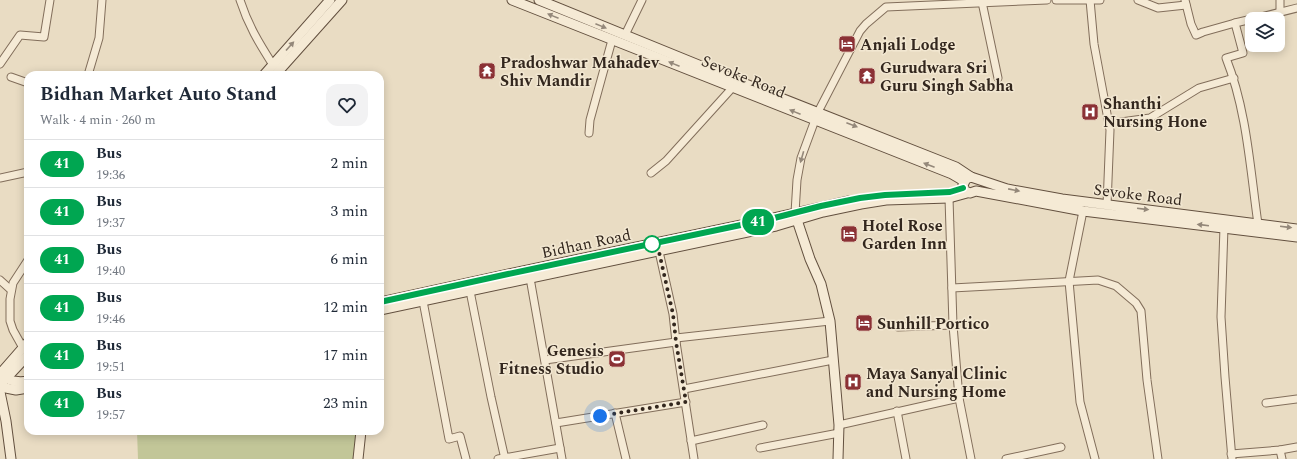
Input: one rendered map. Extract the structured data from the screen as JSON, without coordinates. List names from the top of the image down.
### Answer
{
  "streets": {
    "main road": ["Sevoke Road", "Bidhan Road"]
  },
  "crossings": [
    ["Sevoke Road", "Bidhan Road"]
  ],
  "places": {
    "hotel": ["Anjali Lodge", "Hotel Rose Garden Inn", "Sunhill Portico"],
    "temple": ["Pradoshwar Mahadev Shiv Mandir", "Gurudwara Sri Guru Singh Sabha"],
    "hospital": ["Shanthi Nursing Hone", "Maya Sanyal Clinic and Nursing Home"],
    "sports": ["Genesis Fitness Studio"]
  },
  "lines": ["bus line 41"],
  "page": {
    "on_map": "41",
    "heading": ["Bidhan Market Auto Stand", "Walk · 4 min · 260 m"],
    "list": [
      {
        "mark": "41",
        "name": "Bus",
        "note": "19:36",
        "value": "2 min"
      },
      {
        "mark": "41",
        "name": "Bus",
        "note": "19:37",
        "value": "3 min"
      },
      {
        "mark": "41",
        "name": "Bus",
        "note": "19:40",
        "value": "6 min"
      },
      {
        "mark": "41",
        "name": "Bus",
        "note": "19:46",
        "value": "12 min"
      },
      {
        "mark": "41",
        "name": "Bus",
        "note": "19:51",
        "value": "17 min"
      },
      {
        "mark": "41",
        "name": "Bus",
        "note": "19:57",
        "value": "23 min"
      }
    ]
  }
}
